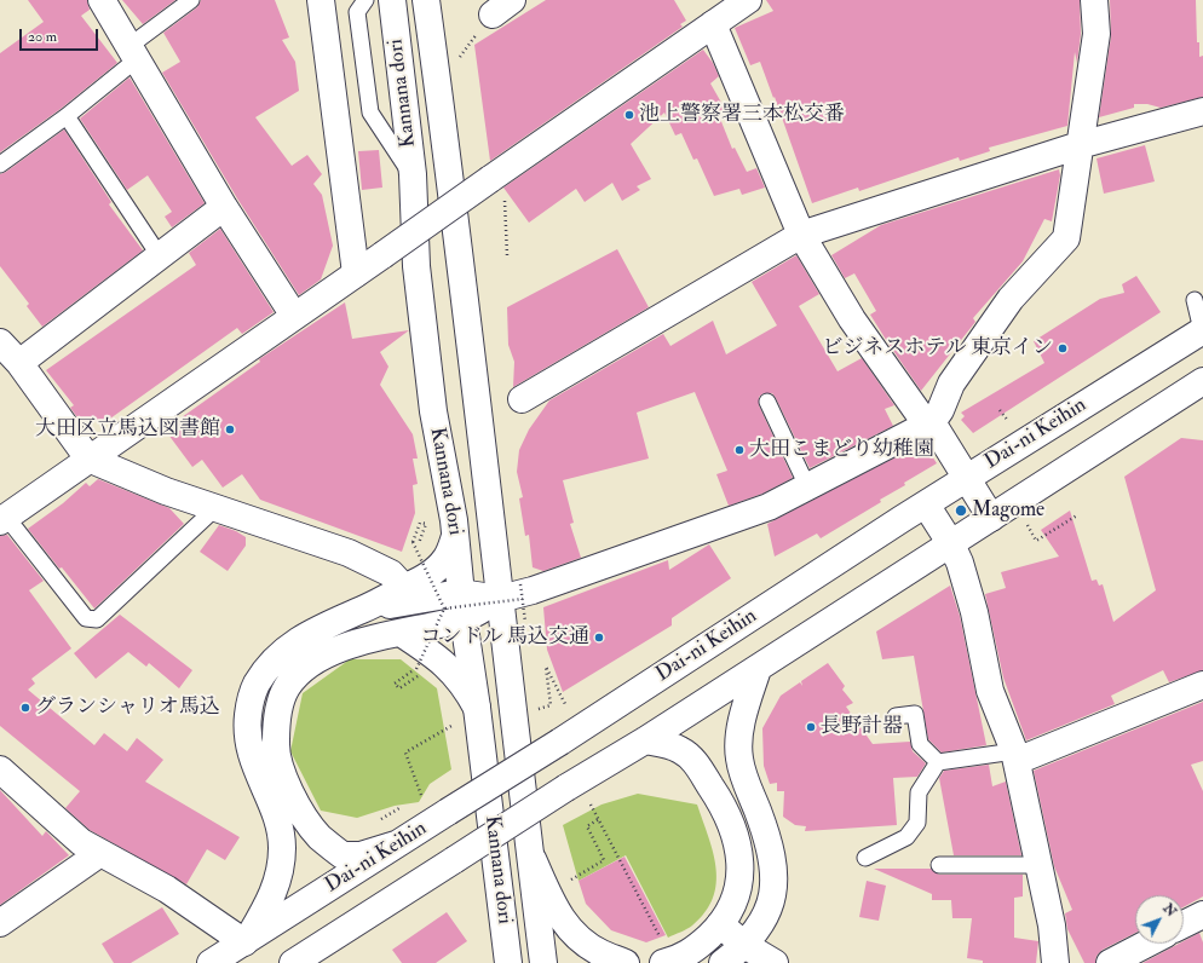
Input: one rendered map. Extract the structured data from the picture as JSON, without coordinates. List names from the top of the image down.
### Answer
{
  "streets": {
    "main road": ["Kannana dori", "Dai-ni Keihin"]
  },
  "places": [
    "池上警察署三本松交番",
    "ビジネスホテル 東京イン",
    "大田区立馬込図書館",
    "大田こまどり幼稚園",
    "Magome",
    "コンドル 馬込交通",
    "グランシャリオ馬込",
    "長野計器"
  ],
  "scale_bar": "20 m",
  "north": "top right"
}
